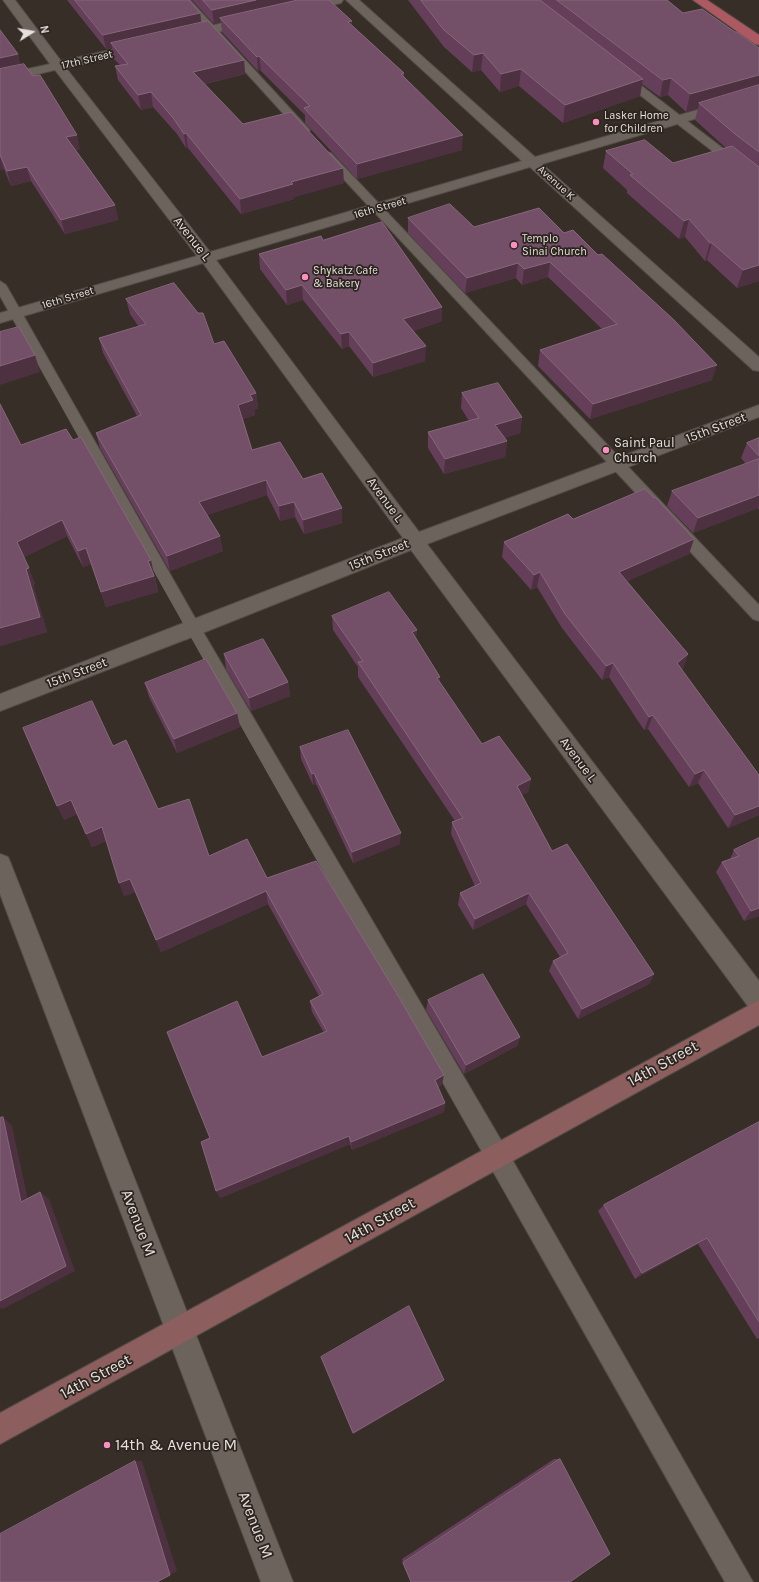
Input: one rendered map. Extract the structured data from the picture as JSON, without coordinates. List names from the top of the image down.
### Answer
{
  "streets": {
    "main road": ["14th Street"],
    "street": [
      "17th Street",
      "Avenue K",
      "16th Street",
      "Avenue L",
      "15th Street",
      "Avenue M"
    ]
  },
  "crossings": [
    ["17th Street", "Avenue L"],
    ["Avenue K", "16th Street"],
    ["16th Street", "Avenue L"],
    ["Avenue L", "15th Street"],
    ["14th Street", "Avenue M"]
  ],
  "places": [
    "Lasker Home for Children",
    "Templo Sinai Church",
    "Shykatz Cafe & Bakery",
    "Saint Paul Church",
    "14th & Avenue M"
  ],
  "north": "right"
}
